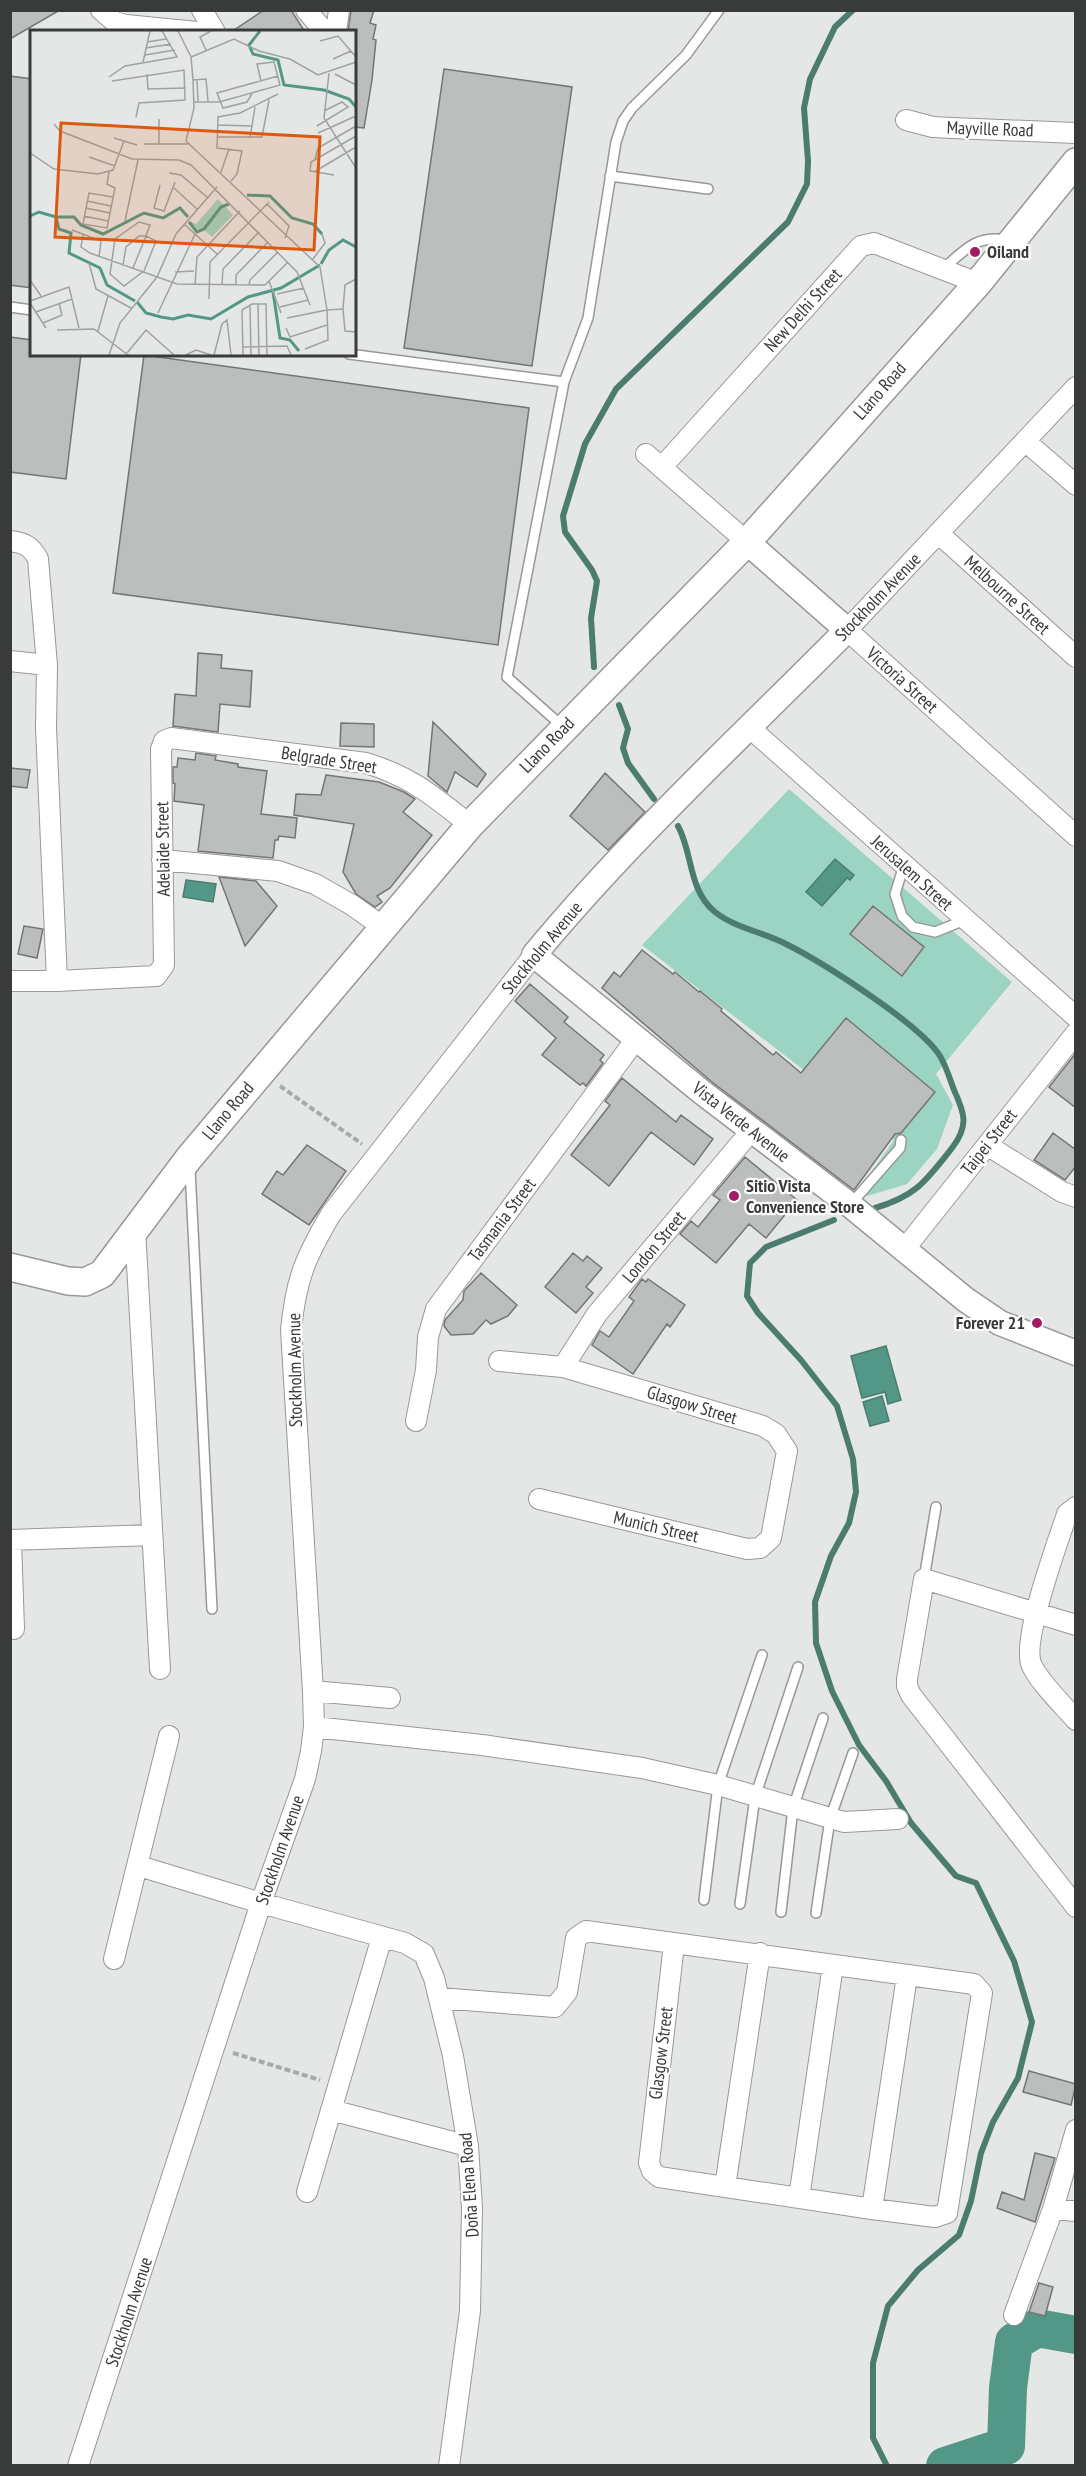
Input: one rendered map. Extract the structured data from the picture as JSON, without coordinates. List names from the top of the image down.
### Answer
{
  "streets": {
    "main road": ["Llano Road"],
    "street": [
      "Mayville Road",
      "New Delhi Street",
      "Melbourne Street",
      "Stockholm Avenue",
      "Victoria Street",
      "Belgrade Street",
      "Adelaide Street",
      "Jerusalem Street",
      "Vista Verde Avenue",
      "Taipei Street",
      "Tasmania Street",
      "London Street",
      "Glasgow Street",
      "Munich Street",
      "Doña Elena Road"
    ]
  },
  "crossings": [
    ["New Delhi Street", "Llano Road"],
    ["New Delhi Street", "Victoria Street"],
    ["Llano Road", "Victoria Street"],
    ["Llano Road", "Belgrade Street"],
    ["Melbourne Street", "Stockholm Avenue"],
    ["Stockholm Avenue", "Victoria Street"],
    ["Stockholm Avenue", "Jerusalem Street"],
    ["Stockholm Avenue", "Vista Verde Avenue"],
    ["Stockholm Avenue", "Doña Elena Road"],
    ["Belgrade Street", "Adelaide Street"],
    ["Vista Verde Avenue", "Taipei Street"],
    ["Vista Verde Avenue", "Tasmania Street"],
    ["Vista Verde Avenue", "London Street"],
    ["London Street", "Glasgow Street"],
    ["Glasgow Street", "Munich Street"]
  ],
  "places": ["Oiland", "Sitio Vista Convenience Store", "Forever 21"]
}
